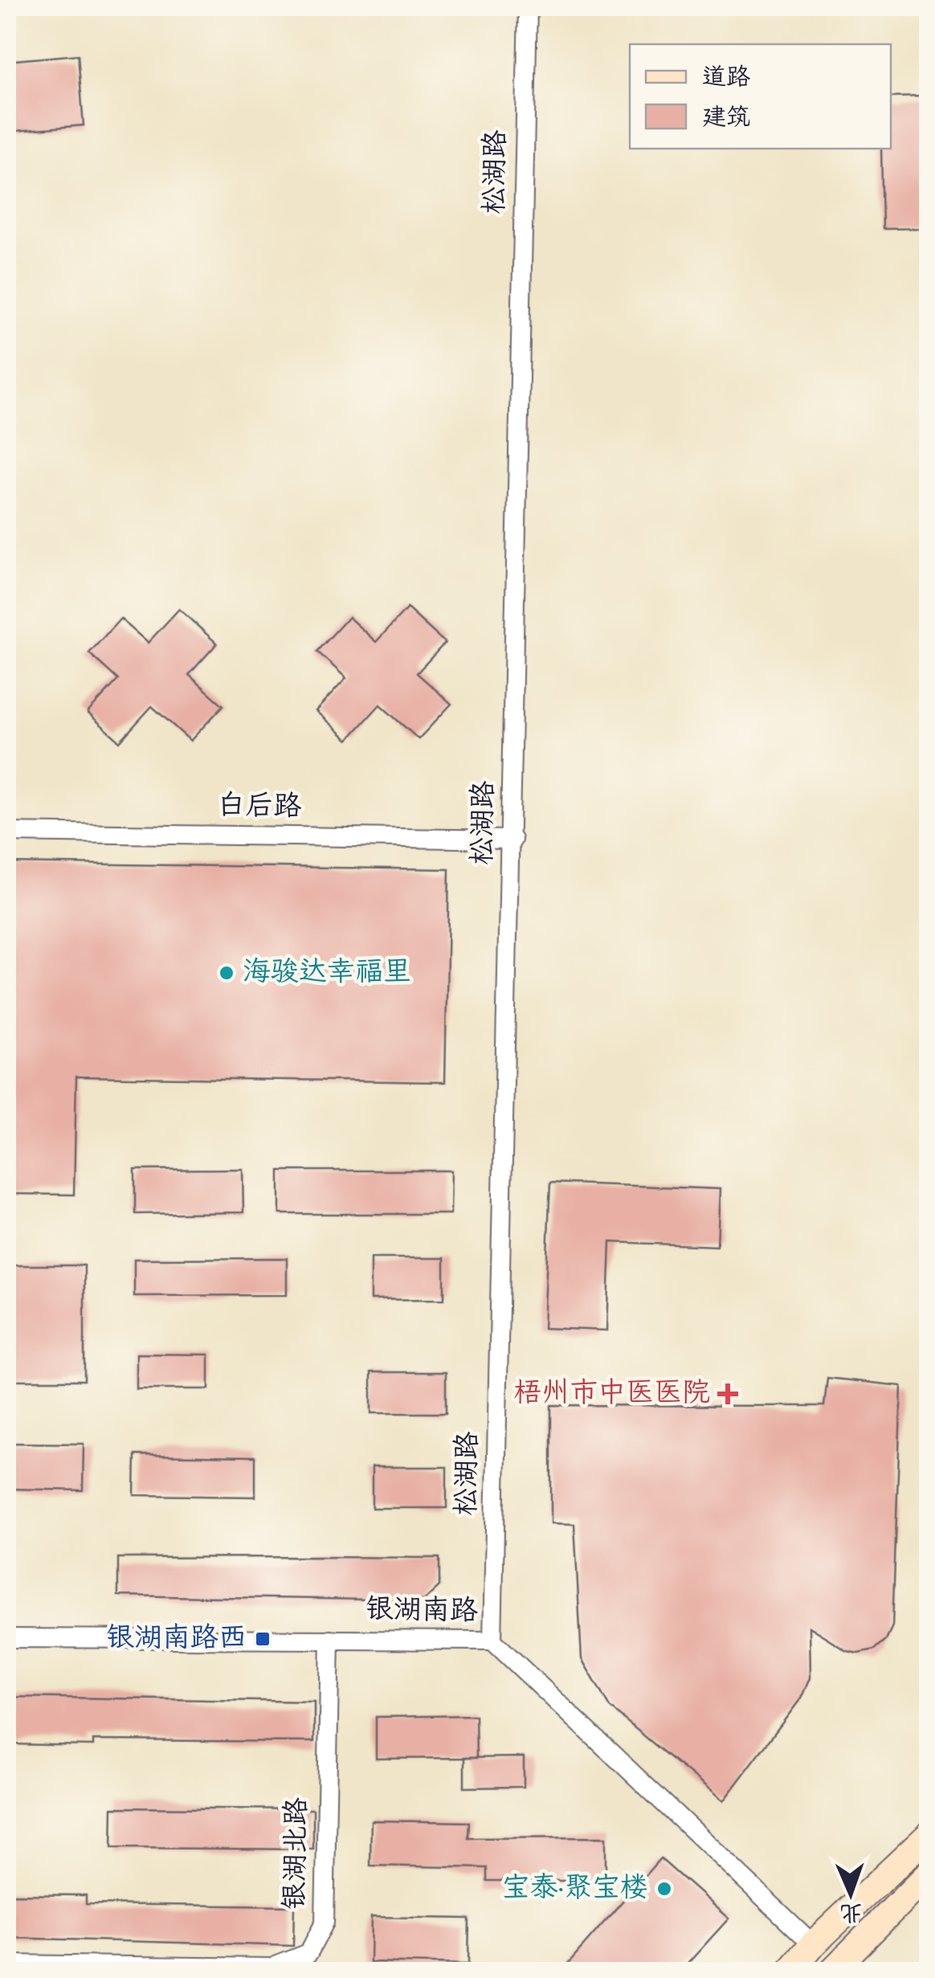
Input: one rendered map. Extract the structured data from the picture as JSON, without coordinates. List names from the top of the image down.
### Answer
{
  "streets": {
    "street": [
      "松湖路",
      "白后路",
      "银湖南路",
      "银湖北路"
    ]
  },
  "crossings": [
    ["松湖路", "白后路"],
    ["松湖路", "银湖南路"],
    ["银湖南路", "银湖北路"]
  ],
  "places": {
    "other": ["海骏达幸福里", "宝泰·聚宝楼"],
    "health": ["梧州市中医医院"],
    "transit": ["银湖南路西"]
  },
  "legend": ["道路", "建筑"],
  "north": "bottom"
}
